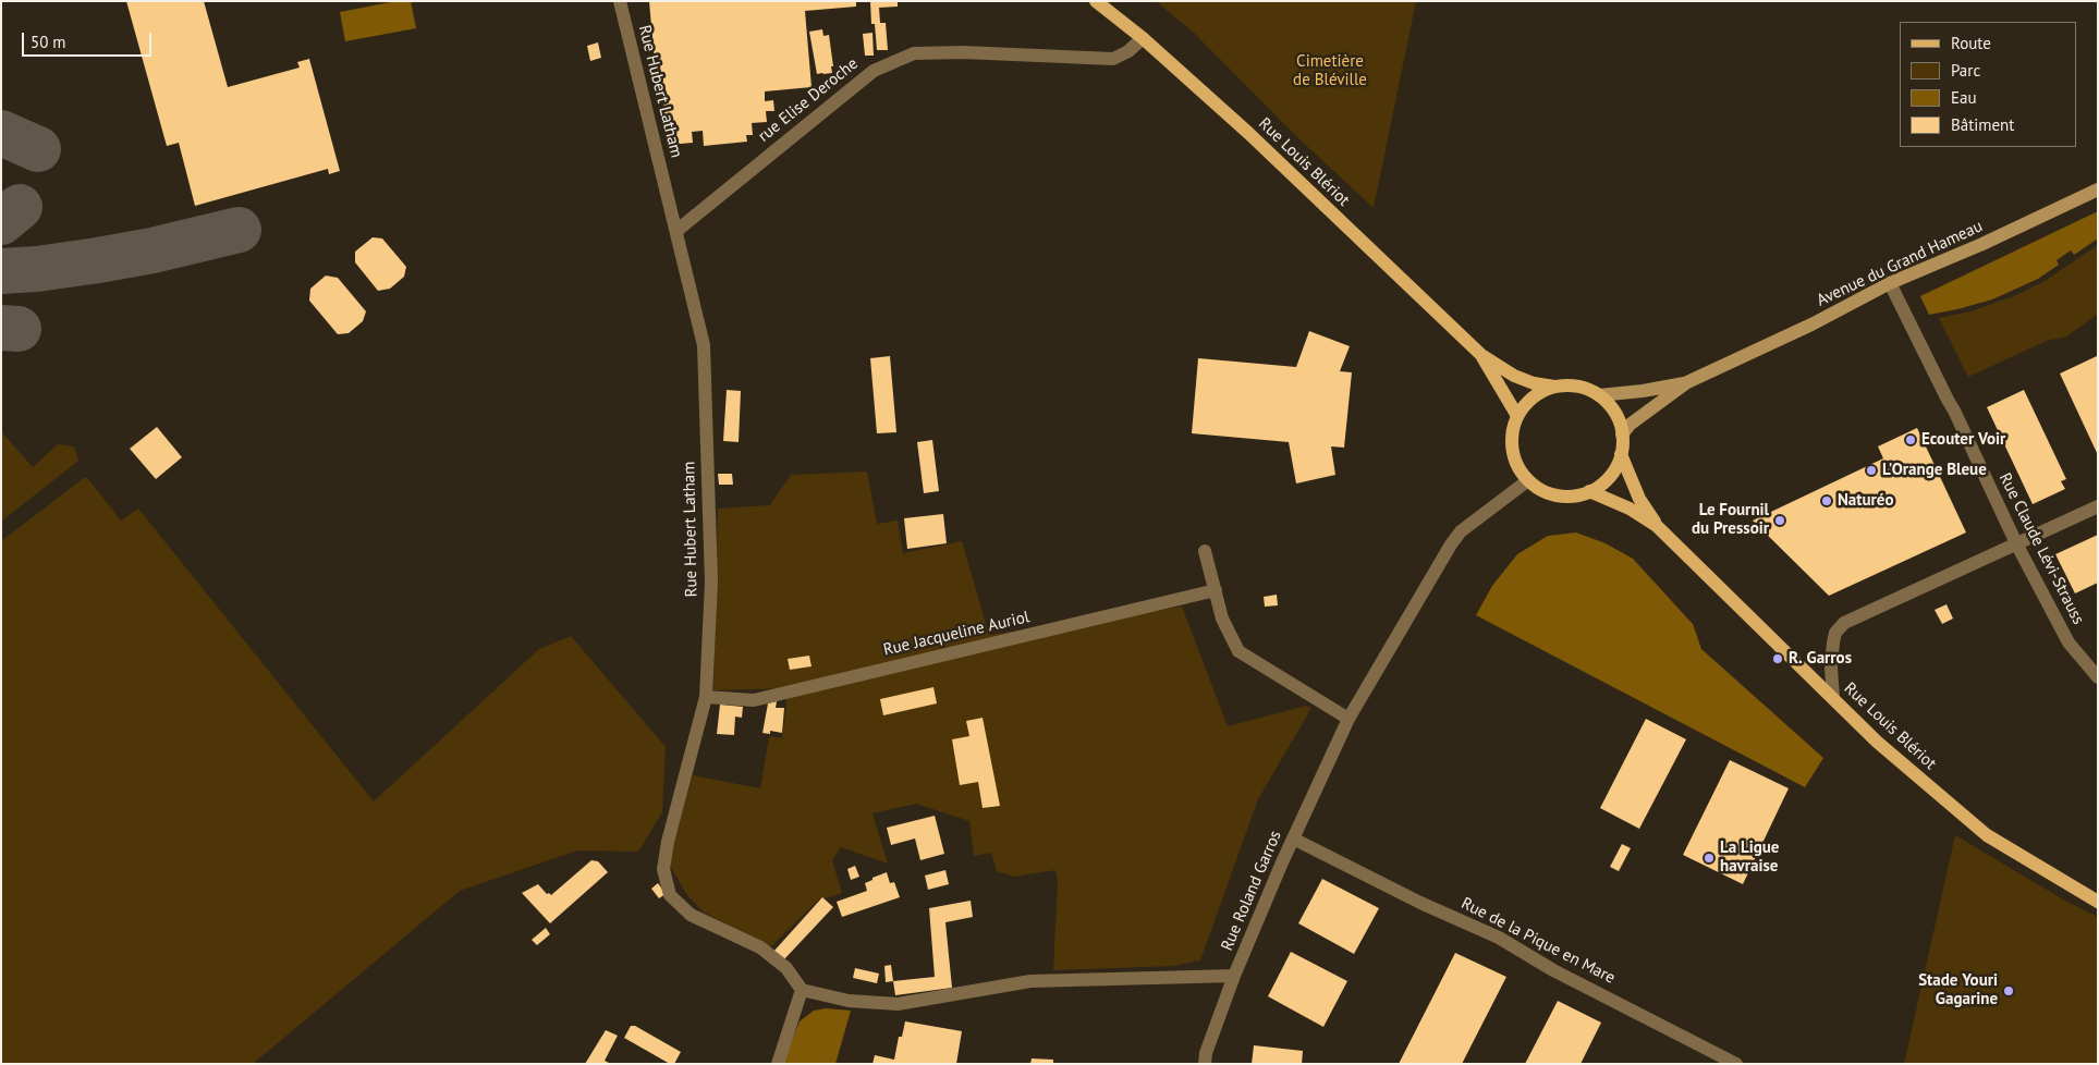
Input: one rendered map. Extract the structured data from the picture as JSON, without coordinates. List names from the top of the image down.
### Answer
{
  "streets": {
    "main road": ["Rue Louis Blériot", "Avenue du Grand Hameau"],
    "street": [
      "Rue Hubert Latham",
      "rue Elise Deroche",
      "Rue Claude Lévi-Strauss",
      "Rue Jacqueline Auriol",
      "Rue Roland Garros",
      "Rue de la Pique en Mare"
    ]
  },
  "crossings": [
    ["Rue Hubert Latham", "rue Elise Deroche"],
    ["Rue Hubert Latham", "Rue Jacqueline Auriol"],
    ["Rue Hubert Latham", "Rue Roland Garros"],
    ["rue Elise Deroche", "Rue Louis Blériot"],
    ["Rue Louis Blériot", "Avenue du Grand Hameau"],
    ["Rue Louis Blériot", "Rue Roland Garros"],
    ["Avenue du Grand Hameau", "Rue Claude Lévi-Strauss"],
    ["Avenue du Grand Hameau", "Rue Roland Garros"],
    ["Rue Roland Garros", "Rue de la Pique en Mare"]
  ],
  "parks": ["Cimetière de Bléville"],
  "places": [
    "Ecouter Voir",
    "L'Orange Bleue",
    "Naturéo",
    "Le Fournil du Pressoir",
    "R. Garros",
    "La Ligue havraise",
    "Stade Youri Gagarine"
  ],
  "legend": [
    "Route",
    "Parc",
    "Eau",
    "Bâtiment"
  ],
  "scale_bar": "50 m"
}
